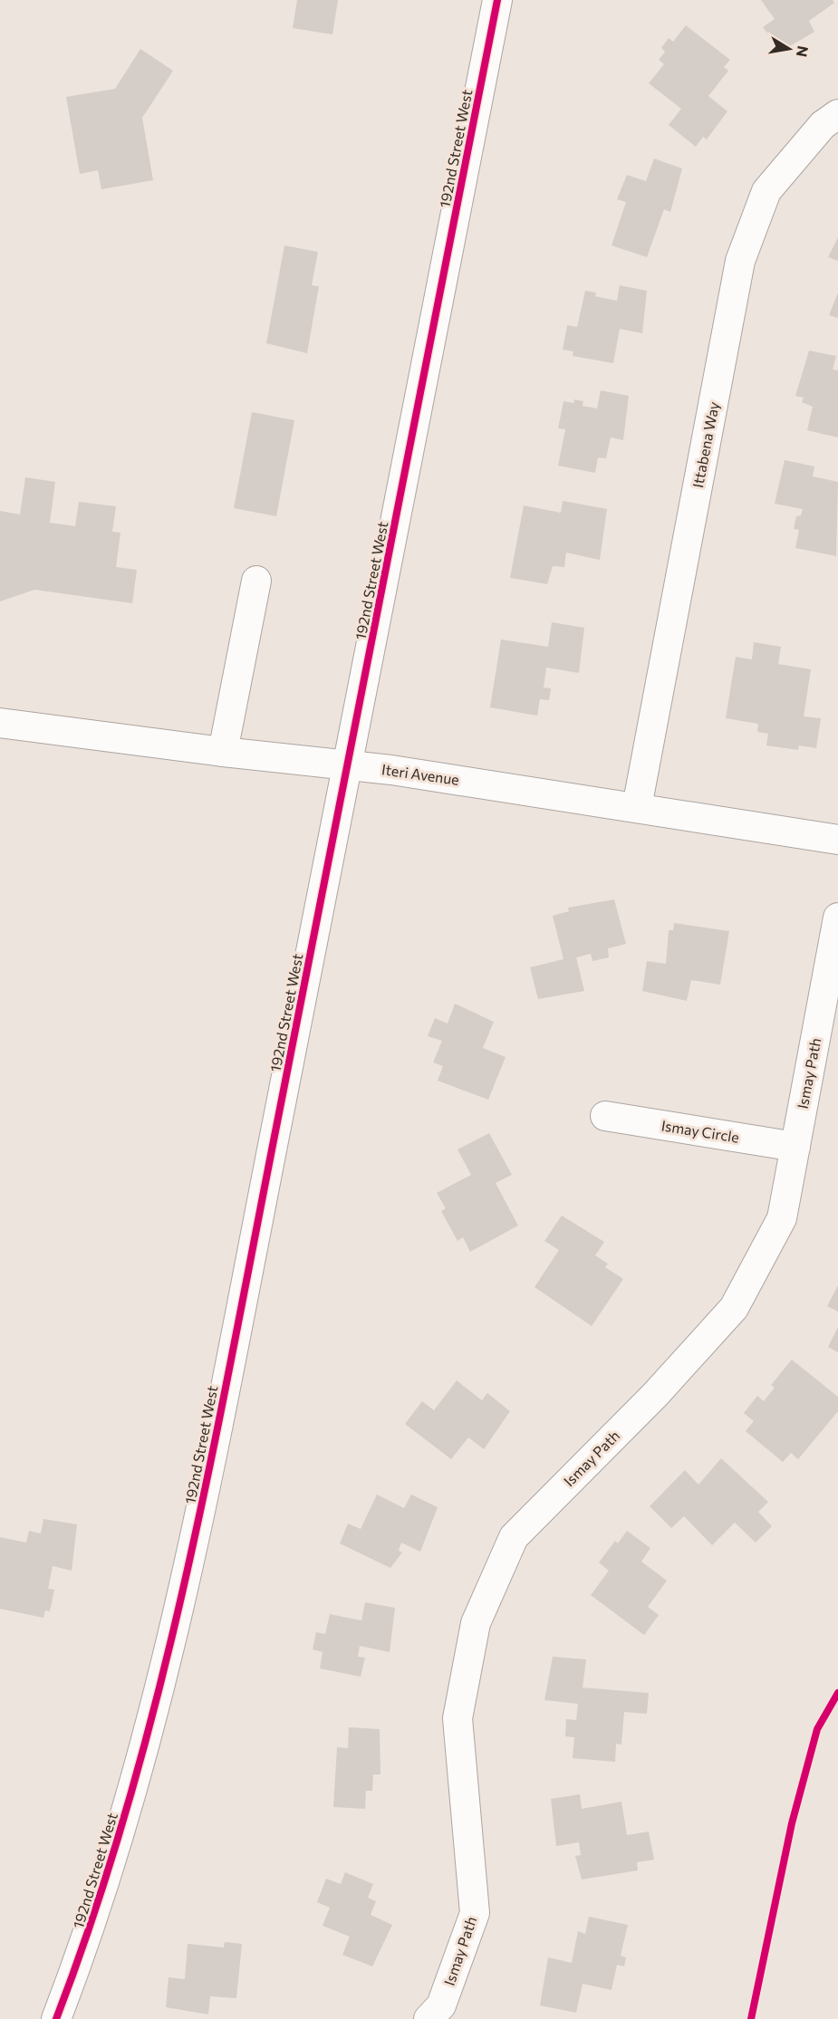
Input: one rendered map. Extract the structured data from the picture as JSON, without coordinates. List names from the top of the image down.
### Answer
{
  "streets": {
    "street": [
      "192nd Street West",
      "Ittabena Way",
      "Iteri Avenue",
      "Ismay Path",
      "Ismay Circle"
    ]
  },
  "crossings": [
    ["192nd Street West", "Iteri Avenue"],
    ["Ittabena Way", "Iteri Avenue"],
    ["Ismay Path", "Ismay Circle"]
  ],
  "north": "right"
}
